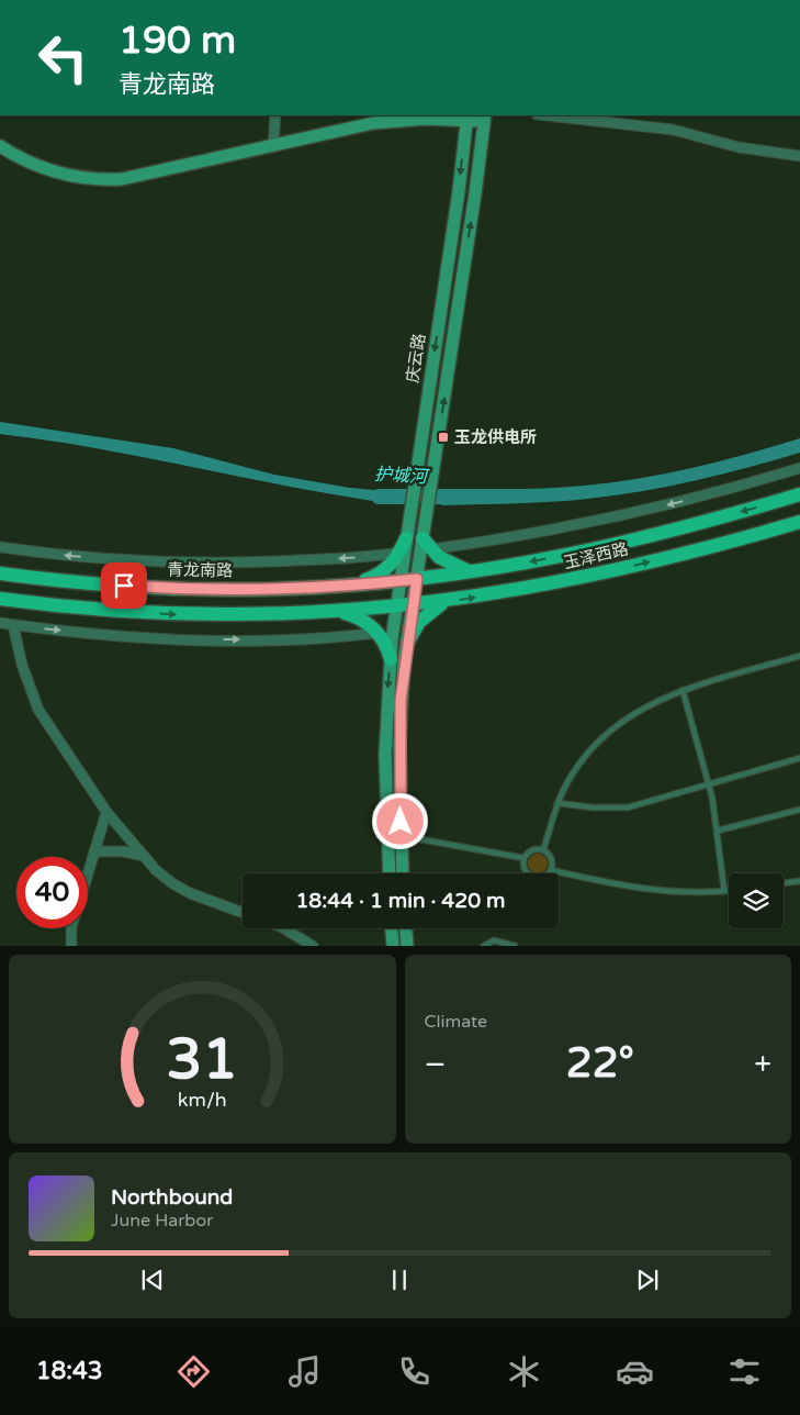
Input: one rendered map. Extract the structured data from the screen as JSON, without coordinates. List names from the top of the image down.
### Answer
{
  "streets": {
    "main road": ["玉泽西路", "青龙南路"],
    "street": ["庆云路"]
  },
  "crossings": [
    ["庆云路", "玉泽西路"],
    ["庆云路", "青龙南路"],
    ["玉泽西路", "青龙南路"]
  ],
  "water": ["护城河"],
  "places": {
    "transit": ["玉龙供电所"]
  },
  "page": {
    "turn": ["190 m", "青龙南路"],
    "limit": "40",
    "trip": "18:44 · 1 min · 420 m",
    "tile": "Climate",
    "heat": ["−", "22°", "+"],
    "song": ["Northbound", "June Harbor"],
    "tabs": "18:43",
    "gauge": ["31", "km/h"]
  }
}
